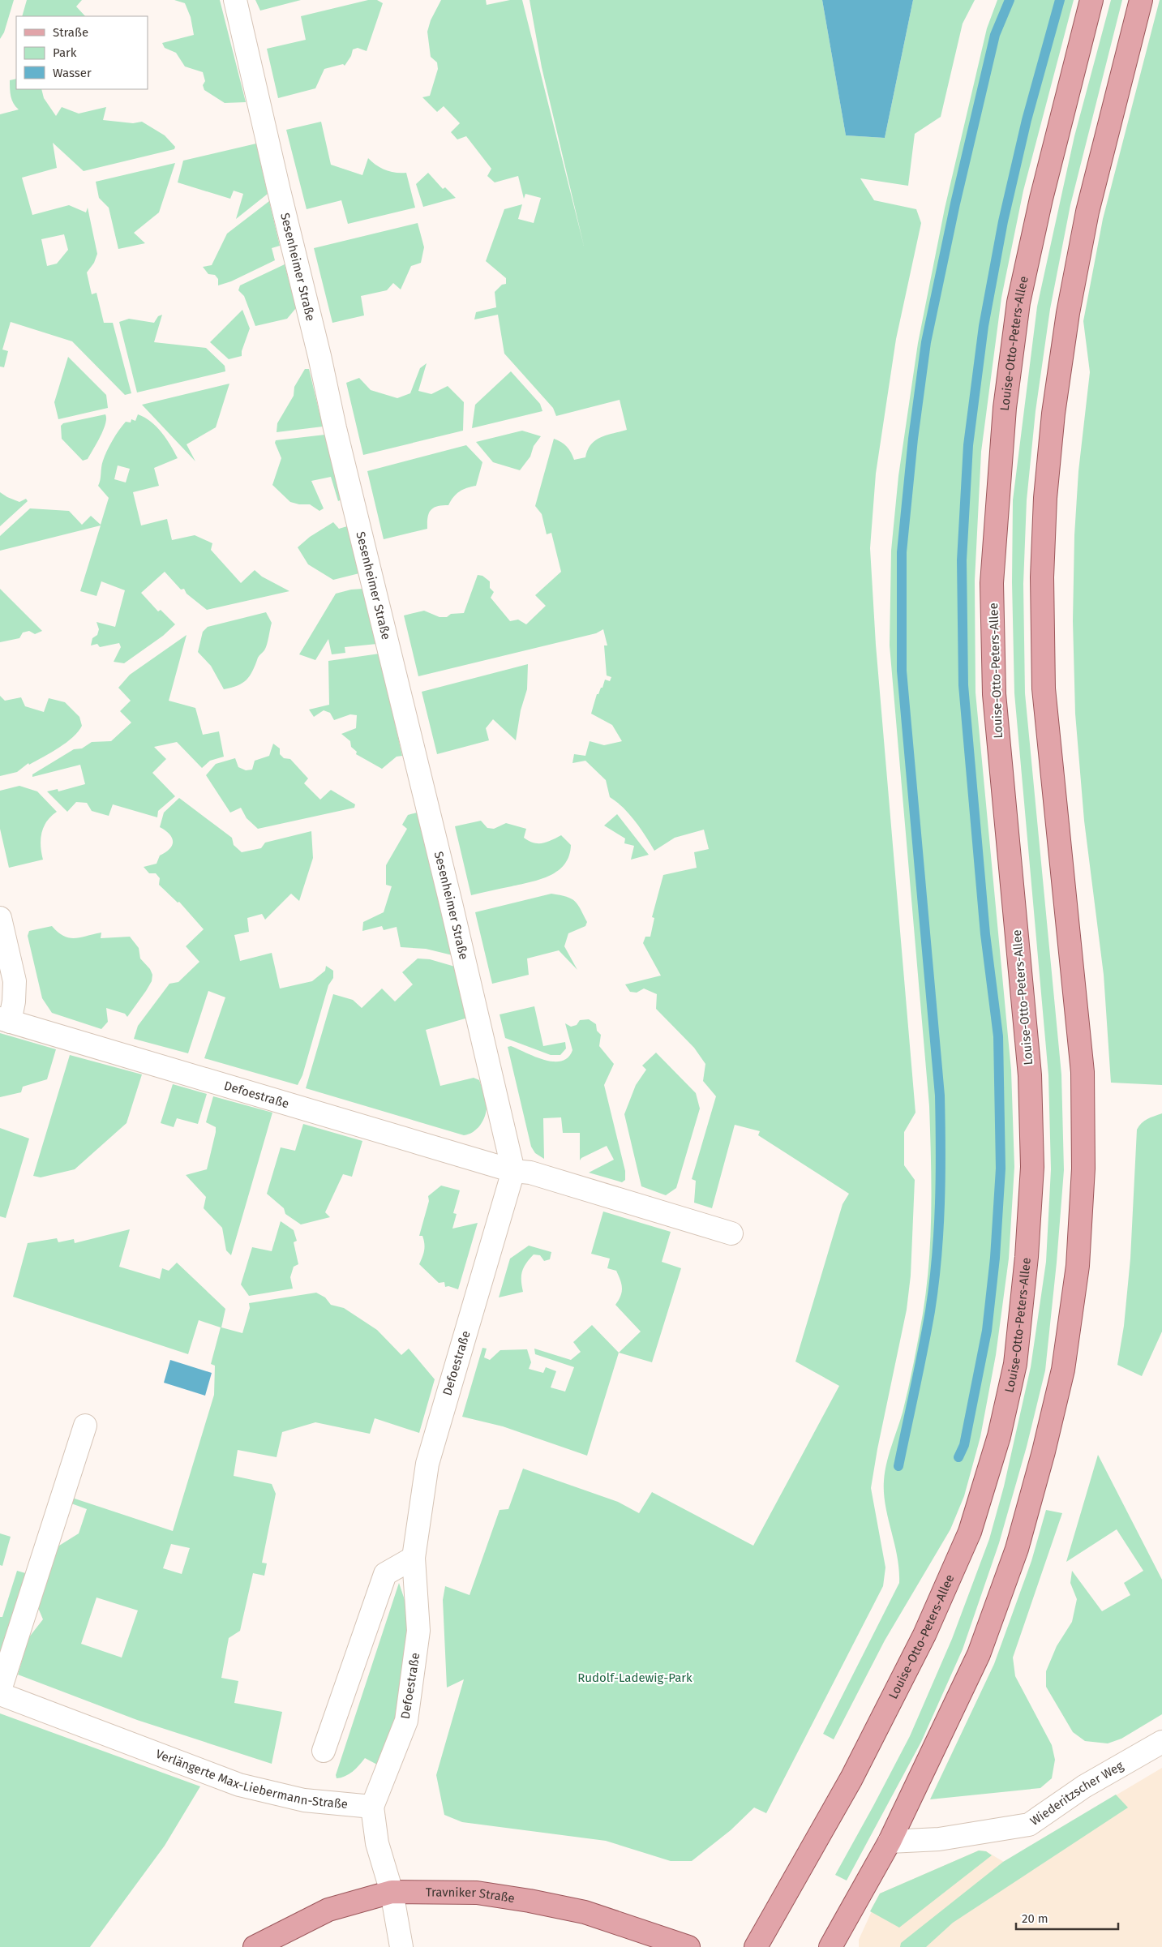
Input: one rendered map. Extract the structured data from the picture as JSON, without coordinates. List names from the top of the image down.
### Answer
{
  "streets": {
    "main road": ["Louise-Otto-Peters-Allee", "Travniker Straße"],
    "street": [
      "Sesenheimer Straße",
      "Defoestraße",
      "Verlängerte Max-Liebermann-Straße",
      "Wiederitzscher Weg"
    ]
  },
  "crossings": [
    ["Sesenheimer Straße", "Defoestraße"],
    ["Defoestraße", "Verlängerte Max-Liebermann-Straße"]
  ],
  "parks": ["Rudolf-Ladewig-Park"],
  "legend": ["Straße", "Park", "Wasser"],
  "scale_bar": "20 m"
}
